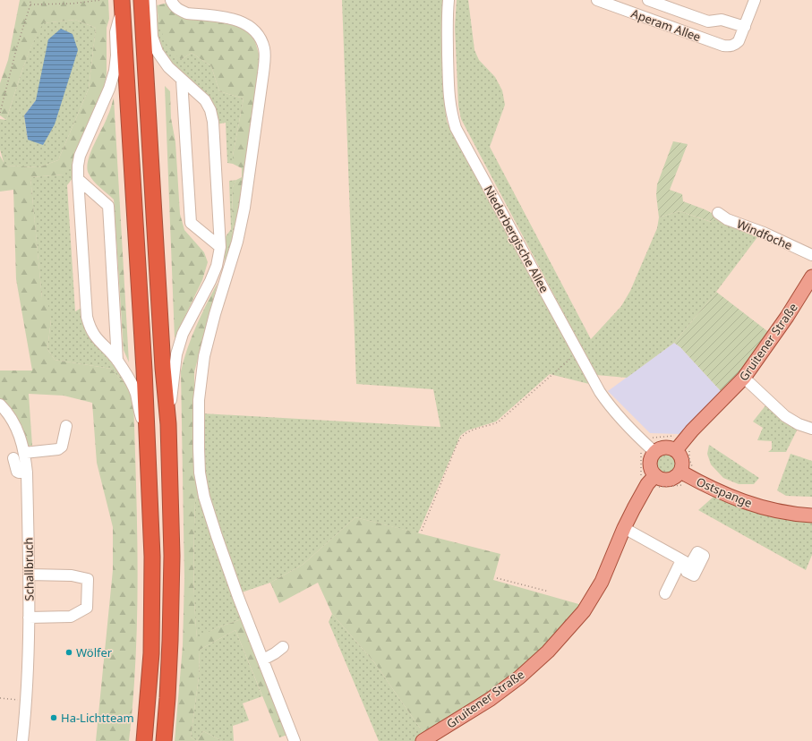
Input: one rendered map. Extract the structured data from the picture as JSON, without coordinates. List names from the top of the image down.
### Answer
{
  "streets": {
    "main road": ["Gruitener Straße", "Ostspange"],
    "street": [
      "Aperam Allee",
      "Windfoche",
      "Niederbergische Allee",
      "Schallbruch"
    ]
  },
  "crossings": [
    ["Niederbergische Allee", "Gruitener Straße"],
    ["Niederbergische Allee", "Ostspange"],
    ["Gruitener Straße", "Ostspange"]
  ],
  "places": ["Wölfer", "Ha-Lichtteam"]
}
